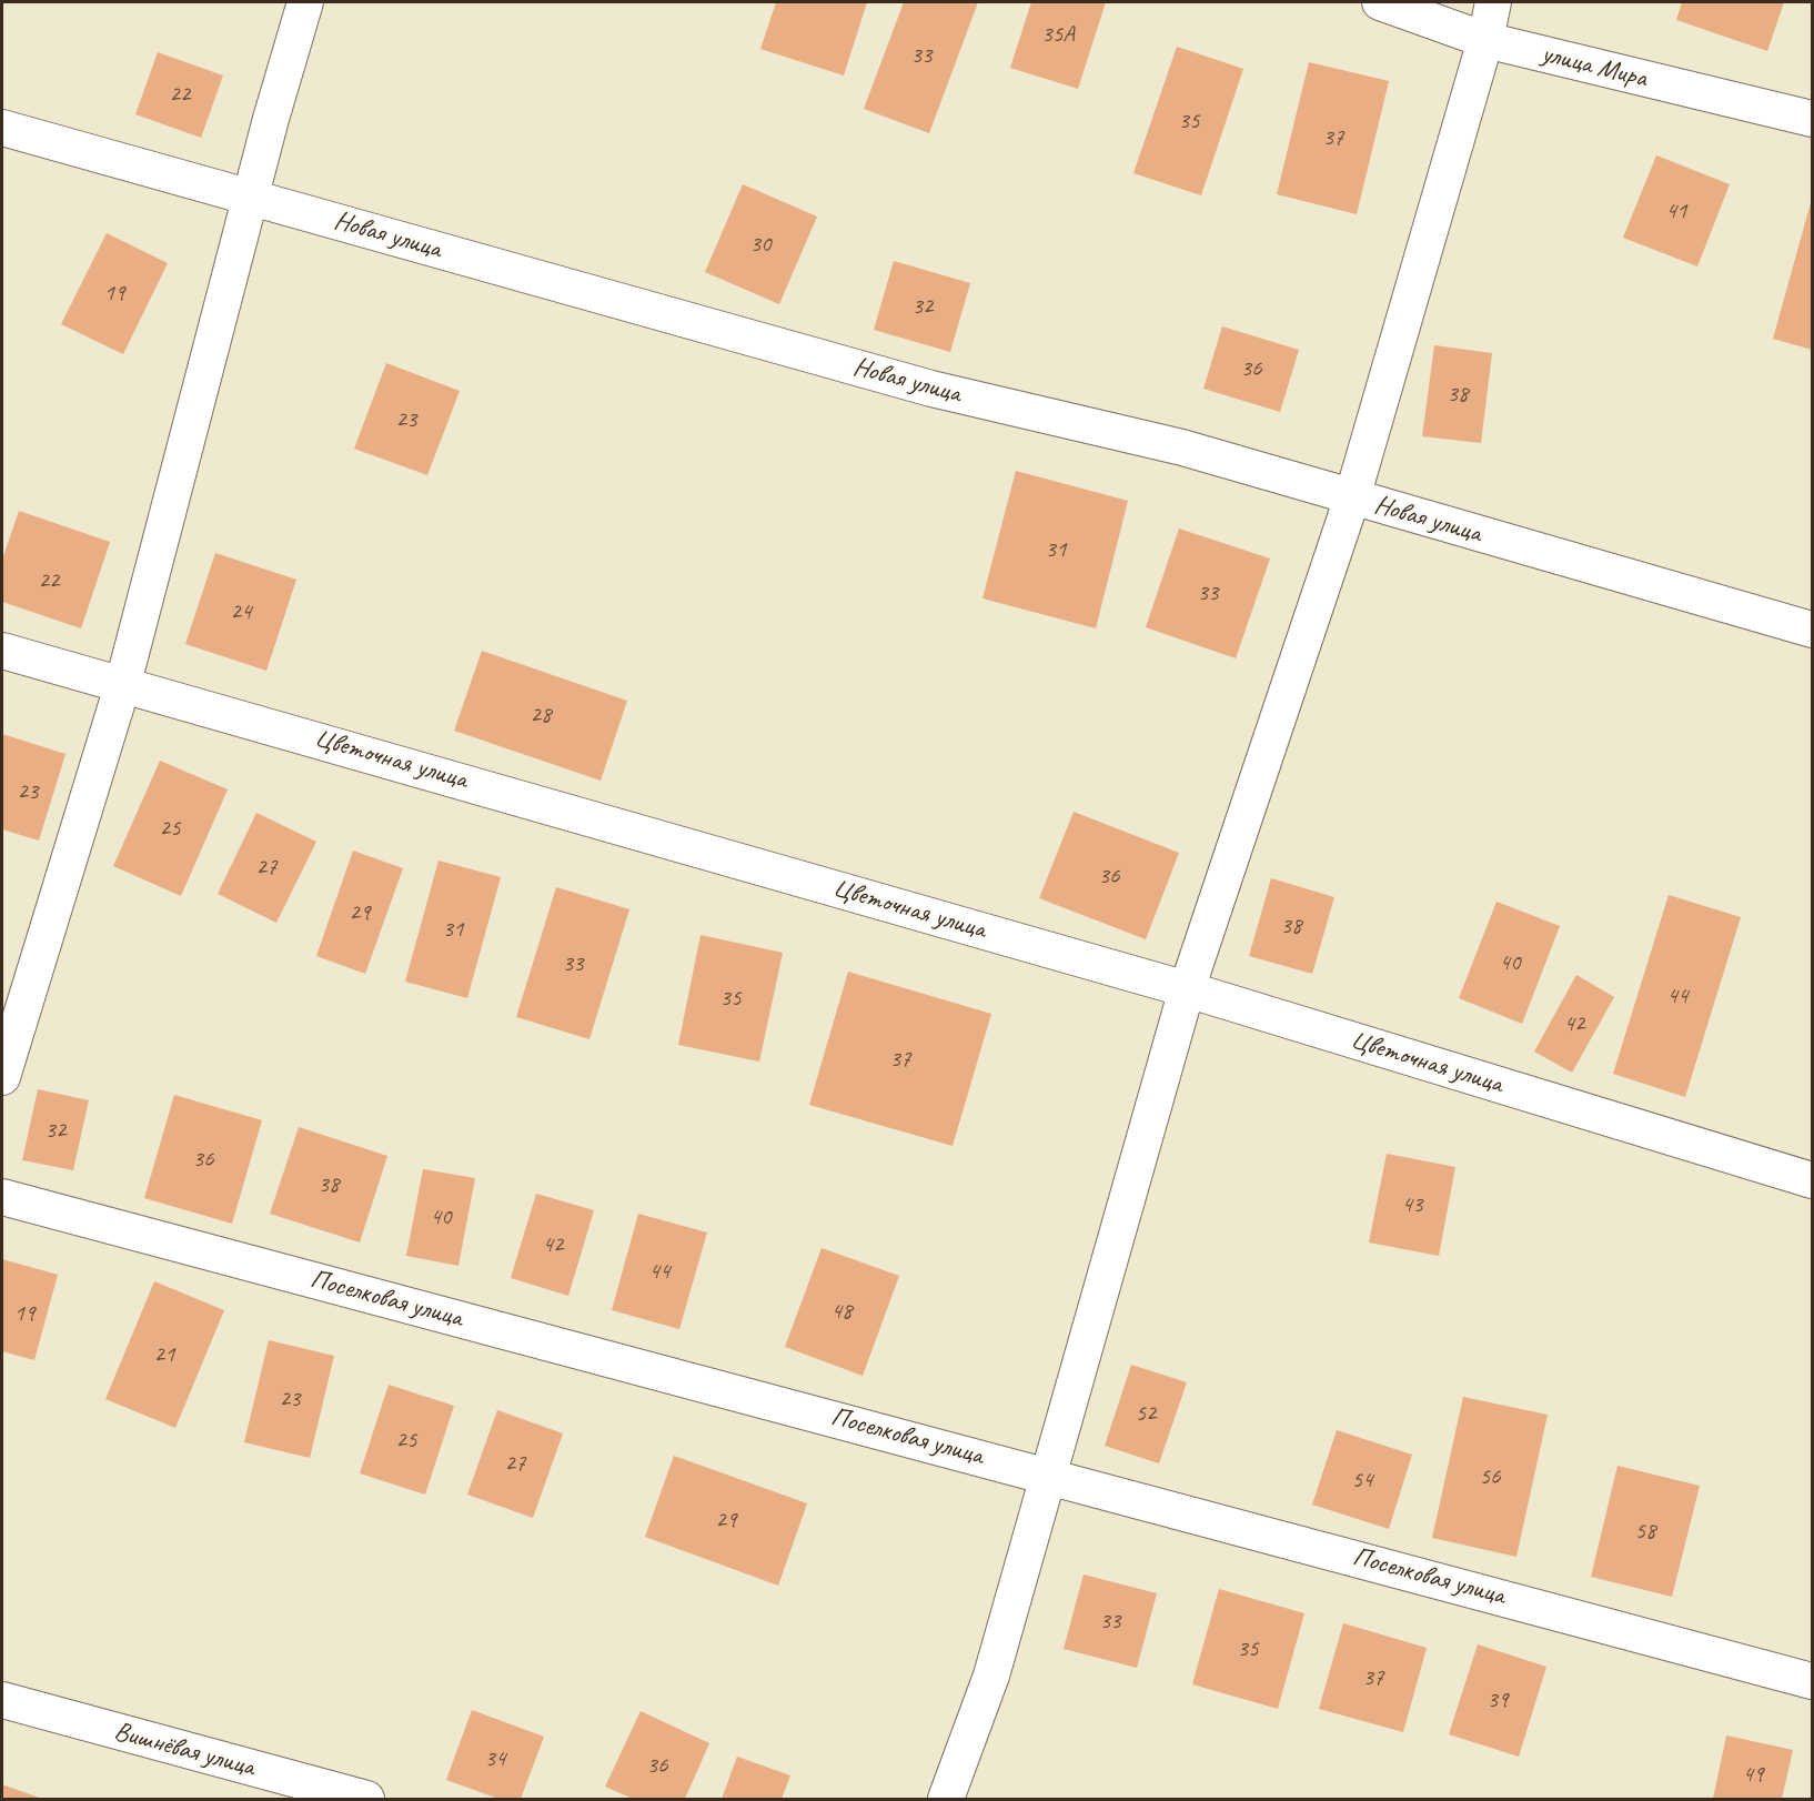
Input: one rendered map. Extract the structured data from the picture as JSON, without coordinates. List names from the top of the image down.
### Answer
{
  "streets": {
    "street": [
      "улица Мира",
      "Новая улица",
      "Цветочная улица",
      "Поселковая улица",
      "Вишнёвая улица"
    ]
  },
  "house_numbers": [
    "35А",
    "33",
    "22",
    "35",
    "37",
    "41",
    "30",
    "19",
    "32",
    "36",
    "38",
    "23",
    "31",
    "22",
    "33",
    "24",
    "28",
    "23",
    "25",
    "27",
    "36",
    "29",
    "38",
    "31",
    "40",
    "33",
    "44",
    "35",
    "42",
    "37",
    "32",
    "36",
    "38",
    "43",
    "40",
    "42",
    "44",
    "48",
    "19",
    "21",
    "23",
    "52",
    "25",
    "27",
    "56",
    "54",
    "29",
    "58",
    "33",
    "35",
    "37",
    "39",
    "34",
    "36",
    "49"
  ]
}
